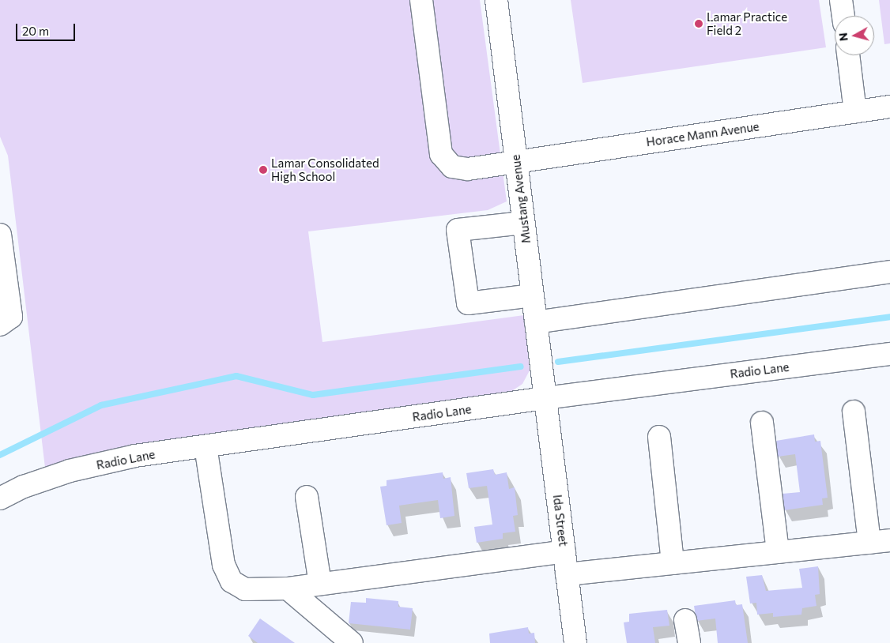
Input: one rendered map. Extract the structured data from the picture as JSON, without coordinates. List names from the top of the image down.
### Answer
{
  "streets": {
    "street": [
      "Horace Mann Avenue",
      "Mustang Avenue",
      "Radio Lane",
      "Ida Street"
    ]
  },
  "crossings": [
    ["Horace Mann Avenue", "Mustang Avenue"],
    ["Mustang Avenue", "Radio Lane"],
    ["Mustang Avenue", "Ida Street"],
    ["Radio Lane", "Ida Street"]
  ],
  "places": ["Lamar Practice Field 2", "Lamar Consolidated High School"],
  "scale_bar": "20 m",
  "north": "left"
}
